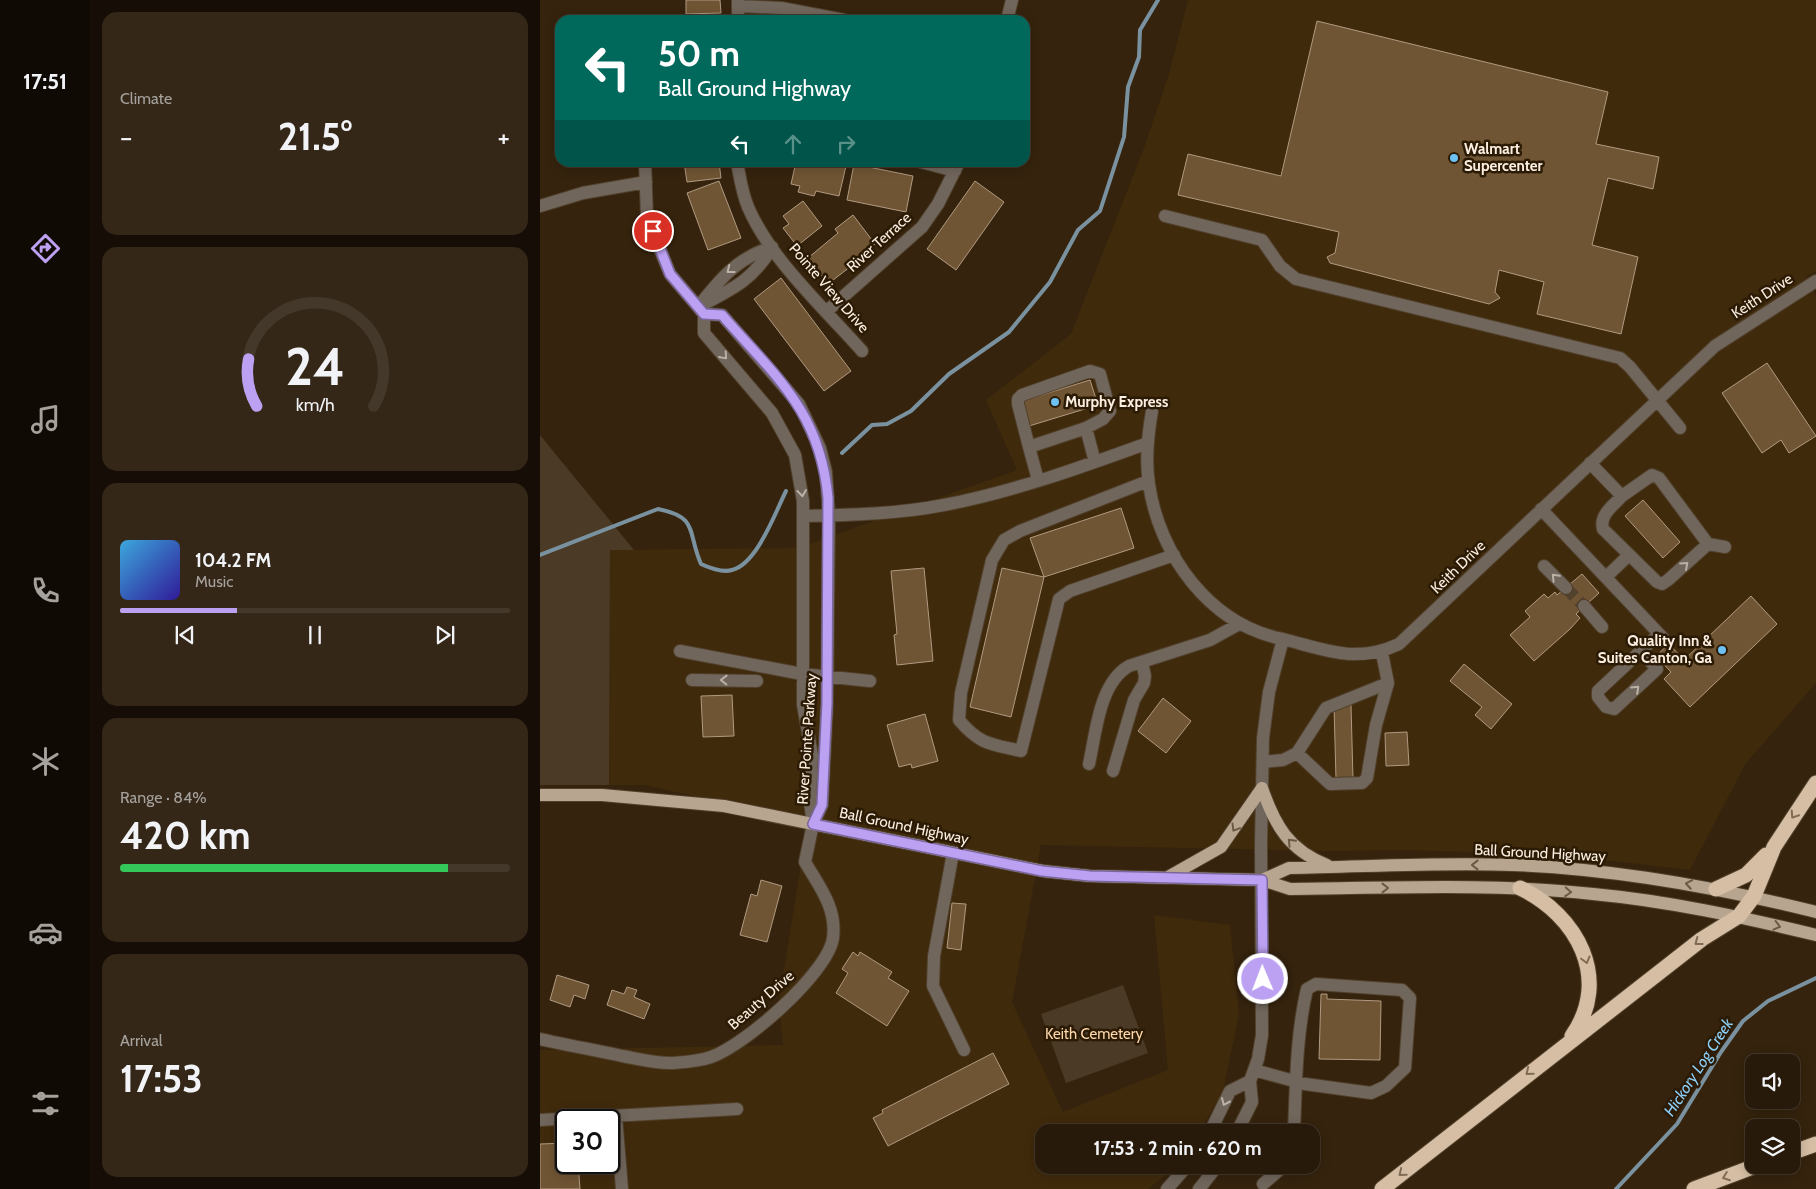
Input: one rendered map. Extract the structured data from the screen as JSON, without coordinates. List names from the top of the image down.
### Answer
{
  "streets": {
    "main road": ["Ball Ground Highway"],
    "street": [
      "River Terrace",
      "Pointe View Drive",
      "Keith Drive",
      "River Pointe Parkway",
      "Beauty Drive"
    ]
  },
  "crossings": [
    ["River Terrace", "Pointe View Drive"],
    ["Pointe View Drive", "River Pointe Parkway"],
    ["River Pointe Parkway", "Ball Ground Highway"],
    ["River Pointe Parkway", "Beauty Drive"],
    ["Ball Ground Highway", "Beauty Drive"]
  ],
  "water": ["Hickory Log Creek"],
  "parks": ["Keith Cemetery"],
  "places": ["Walmart Supercenter", "Murphy Express", "Quality Inn & Suites Canton, Ga"],
  "page": {
    "tabs": "17:51",
    "tile": [
      "Climate",
      ["Range · 84%", "420 km"],
      ["Arrival", "17:53"]
    ],
    "turn": ["50 m", "Ball Ground Highway"],
    "heat": ["−", "21.5°", "+"],
    "song": ["104.2 FM", "Music"],
    "limit": "30",
    "trip": "17:53 · 2 min · 620 m",
    "gauge": ["24", "km/h"]
  }
}
